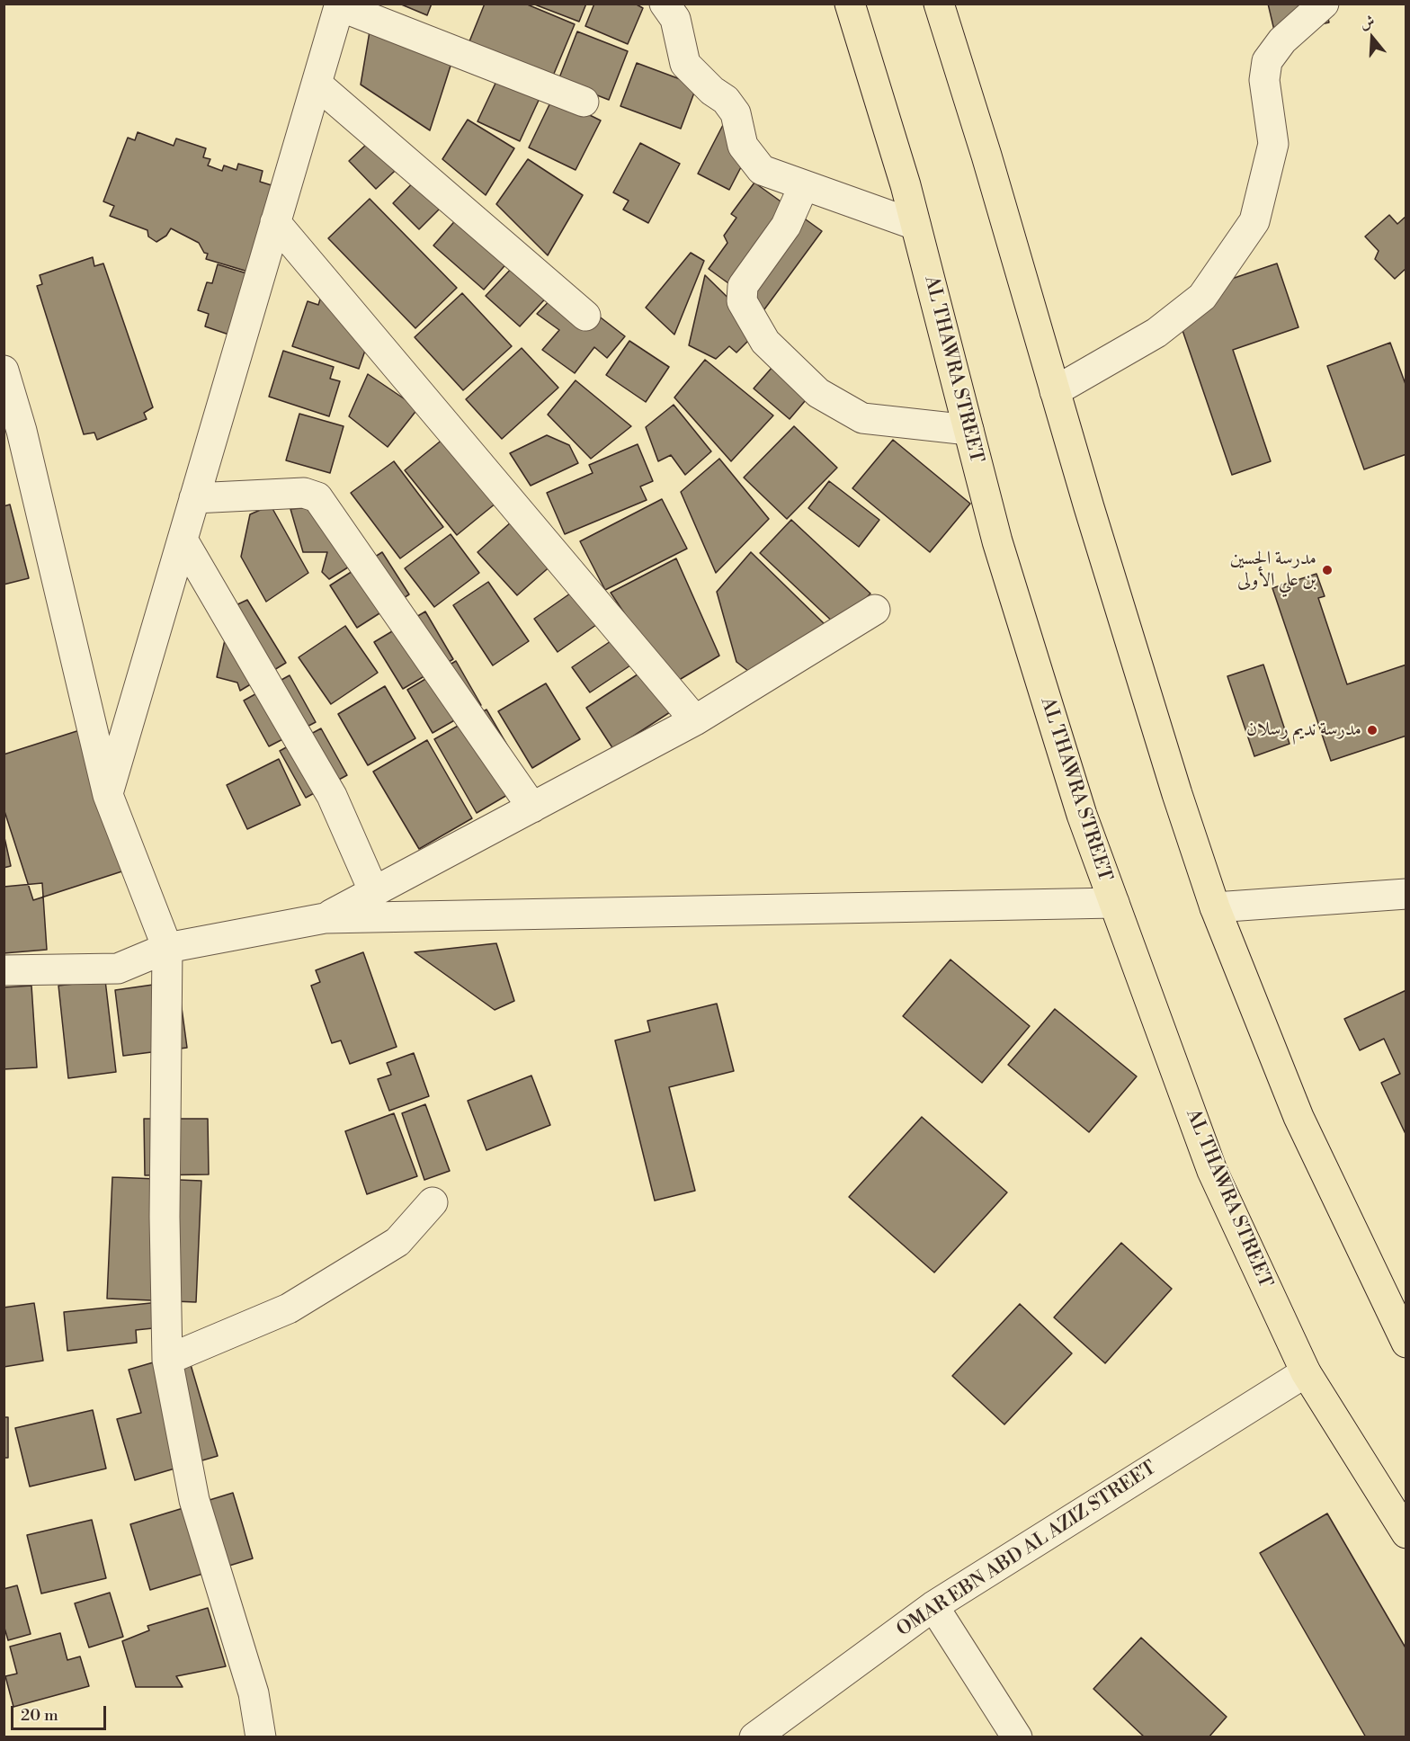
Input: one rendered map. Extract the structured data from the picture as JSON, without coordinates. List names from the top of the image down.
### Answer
{
  "streets": {
    "main road": ["AL THAWRA STREET"],
    "street": ["OMAR EBN ABD AL AZIZ STREET"]
  },
  "crossings": [
    ["AL THAWRA STREET", "OMAR EBN ABD AL AZIZ STREET"]
  ],
  "places": ["مدرسة الحسين بن علي الأولى", "مدرسة نديم رسلان"],
  "scale_bar": "20 m",
  "north": "top"
}
